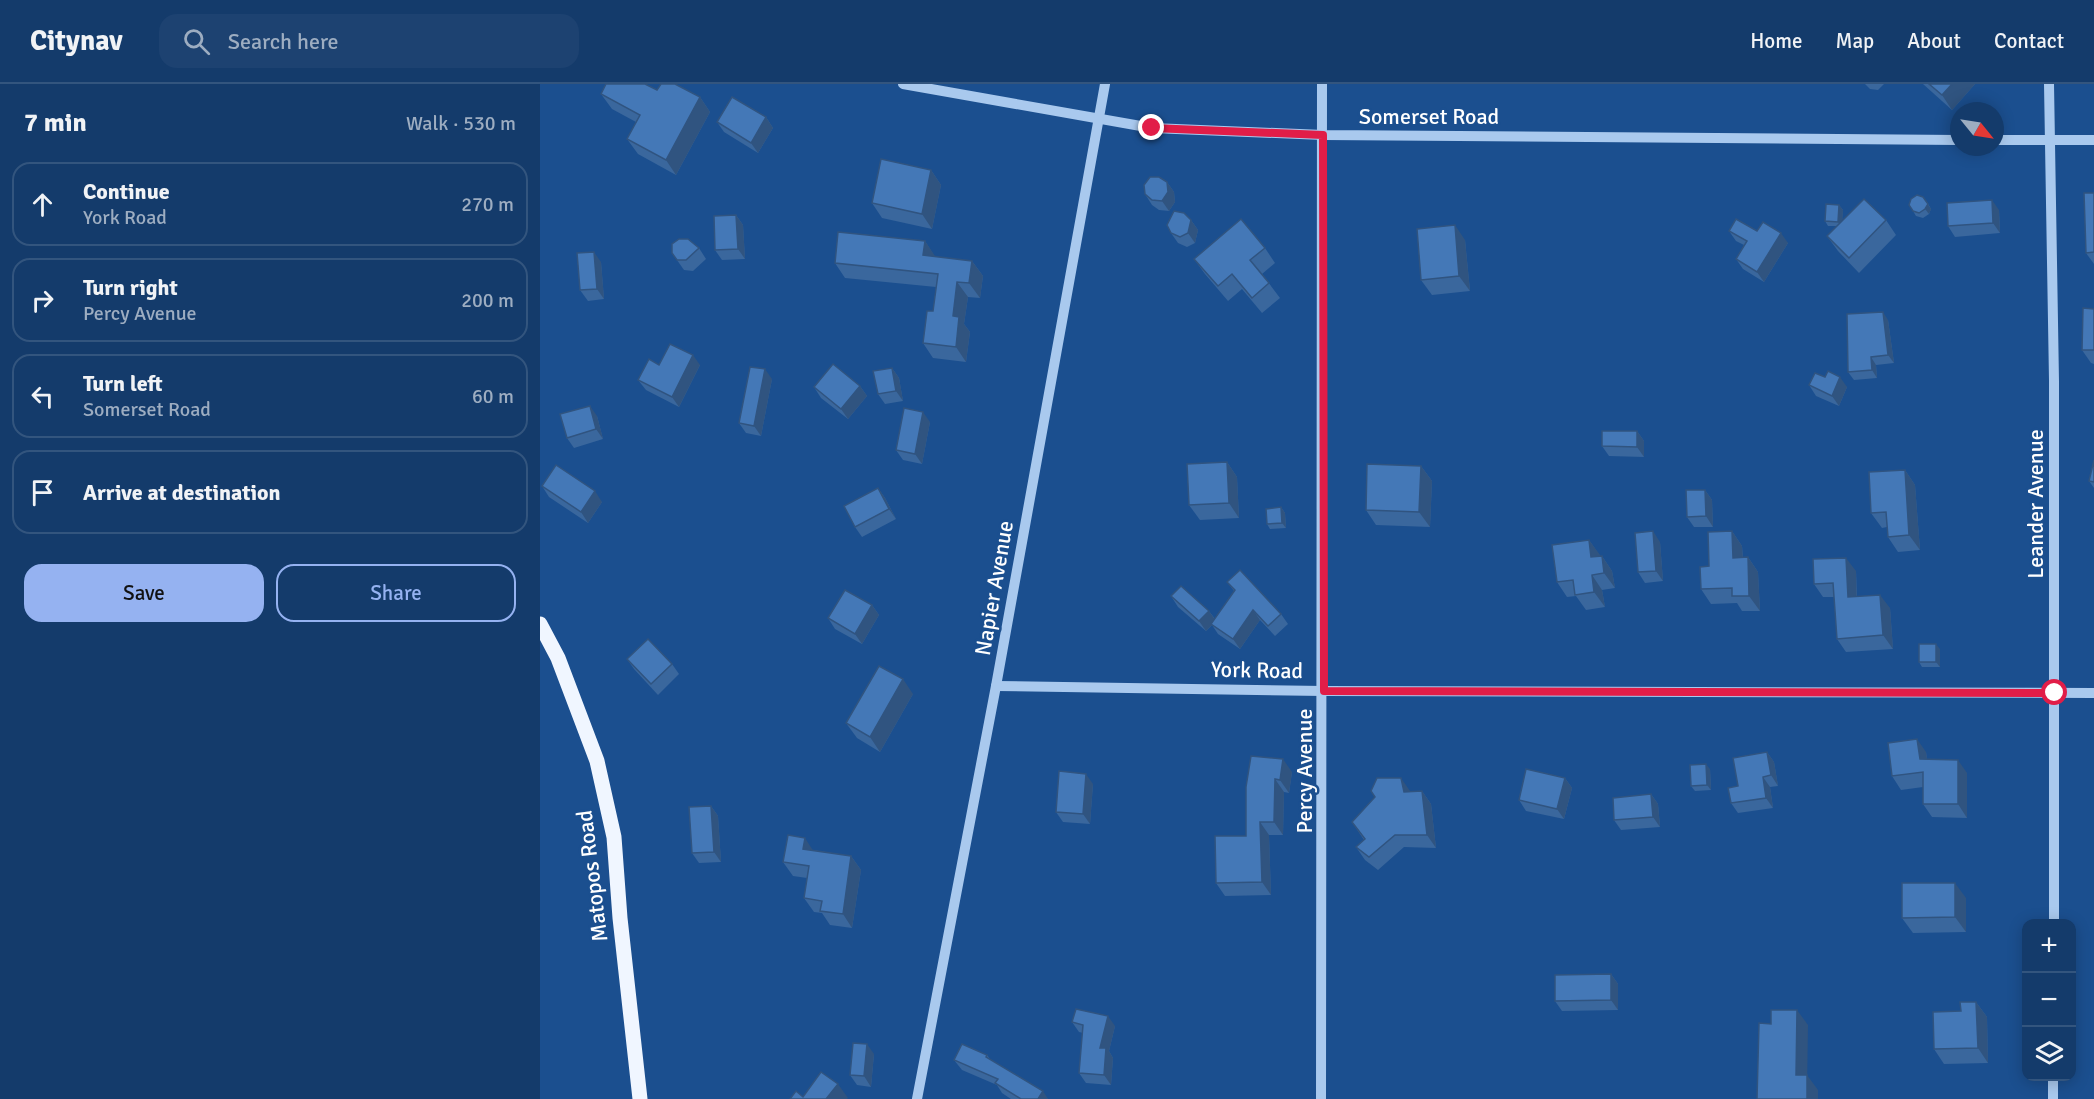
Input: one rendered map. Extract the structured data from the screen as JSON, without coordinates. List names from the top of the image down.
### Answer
{
  "streets": {
    "main road": ["Matopos Road"],
    "street": [
      "Somerset Road",
      "Leander Avenue",
      "Napier Avenue",
      "York Road",
      "Percy Avenue"
    ]
  },
  "crossings": [
    ["Somerset Road", "Napier Avenue"],
    ["Somerset Road", "Percy Avenue"],
    ["Leander Avenue", "York Road"],
    ["Napier Avenue", "York Road"],
    ["York Road", "Percy Avenue"]
  ],
  "north": "bottom right",
  "page": {
    "header": "Citynav",
    "search": "Search here",
    "nav": [
      "Home",
      "Map",
      "About",
      "Contact"
    ],
    "heading": ["7 min", "Walk · 530 m"],
    "list": [
      ["Continue", "York Road", "270 m"],
      ["Turn right", "Percy Avenue", "200 m"],
      ["Turn left", "Somerset Road", "60 m"],
      "Arrive at destination"
    ],
    "buttons": ["Save", "Share"],
    "map_buttons": ["+", "−"]
  }
}
